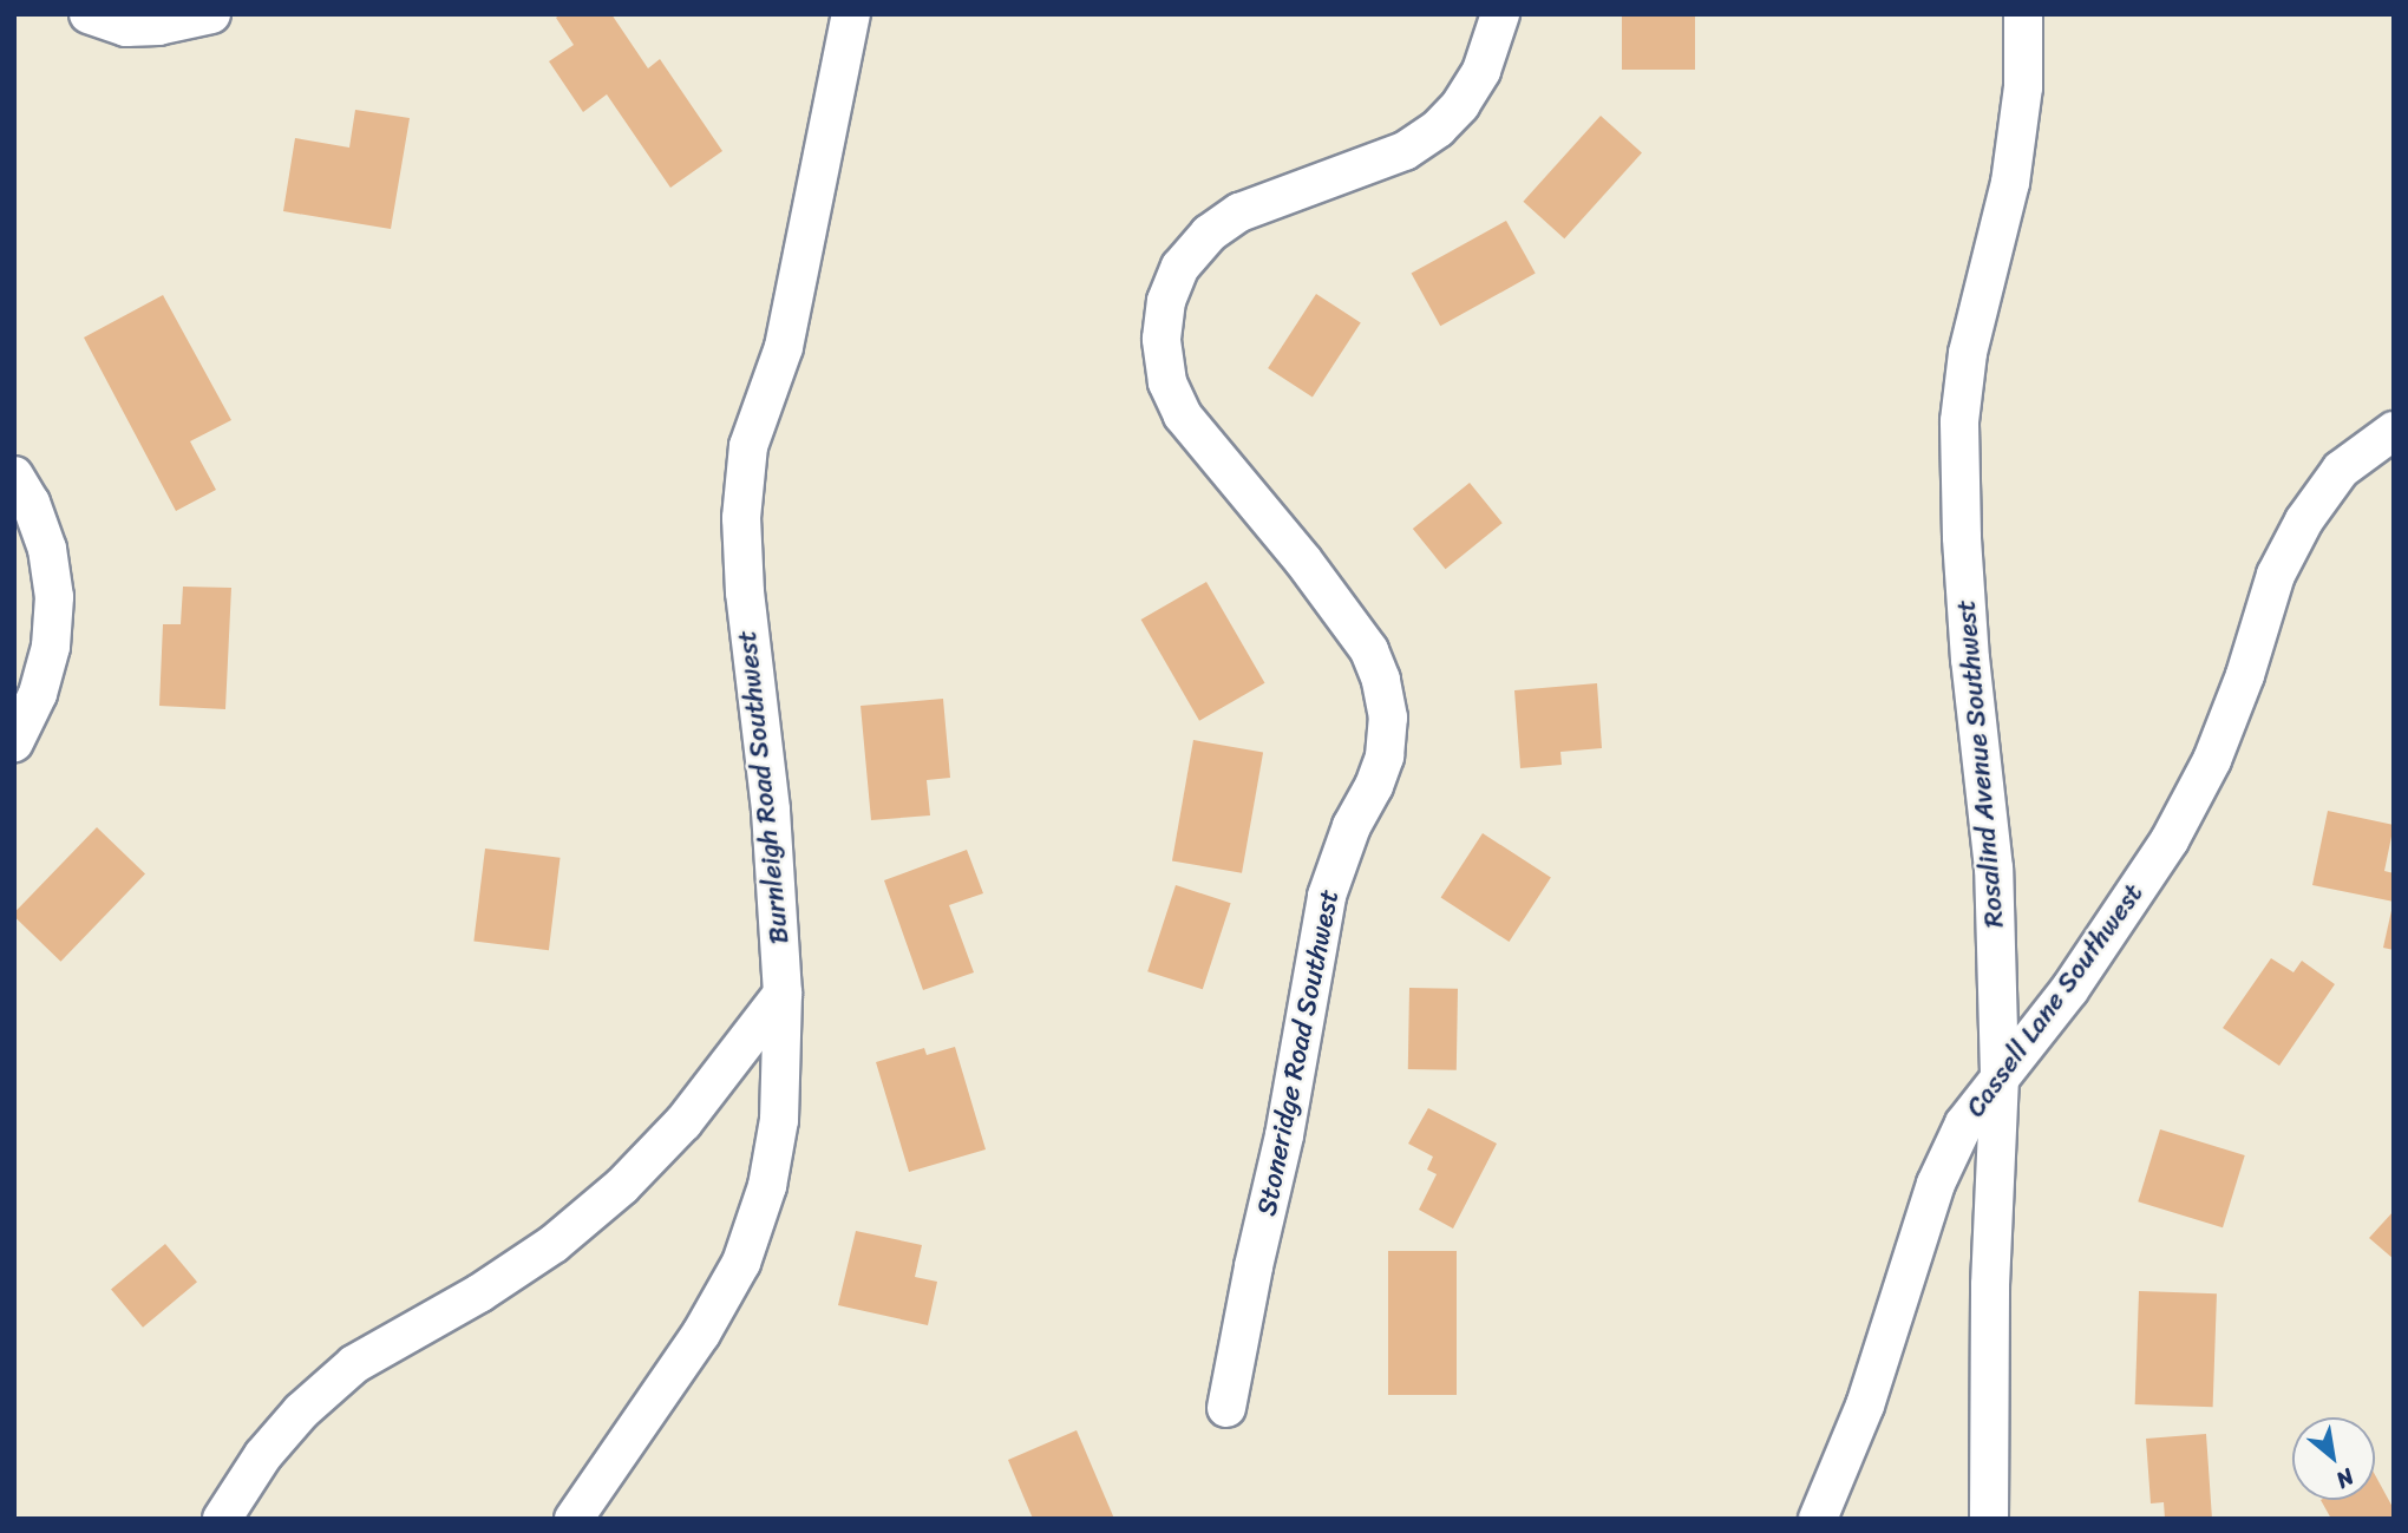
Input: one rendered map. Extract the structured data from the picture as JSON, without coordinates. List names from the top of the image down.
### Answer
{
  "streets": {
    "street": [
      "Rosalind Avenue Southwest",
      "Burnleigh Road Southwest",
      "Cassell Lane Southwest",
      "Stoneridge Road Southwest"
    ]
  },
  "crossings": [
    ["Rosalind Avenue Southwest", "Cassell Lane Southwest"]
  ],
  "north": "bottom right"
}
